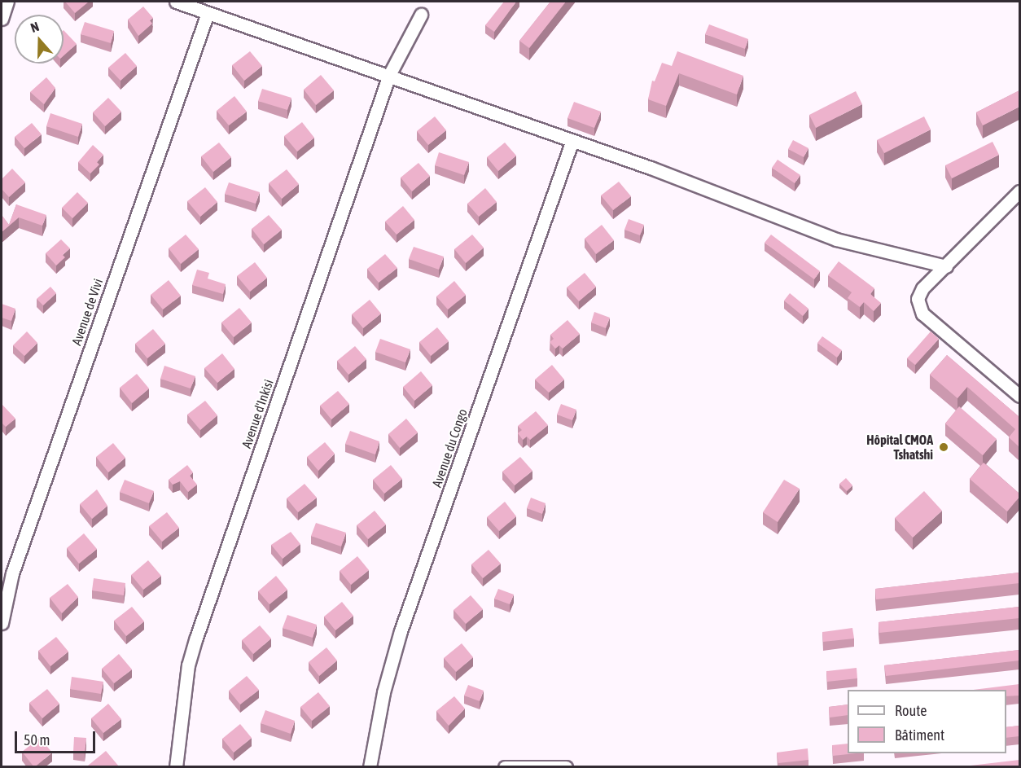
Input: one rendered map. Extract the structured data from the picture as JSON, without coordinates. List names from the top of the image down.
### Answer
{
  "streets": {
    "street": ["Avenue de Vivi", "Avenue d'Inkisi", "Avenue du Congo"]
  },
  "places": ["Hôpital CMOA Tshatshi"],
  "legend": ["Route", "Bâtiment"],
  "scale_bar": "50 m",
  "north": "top"
}
